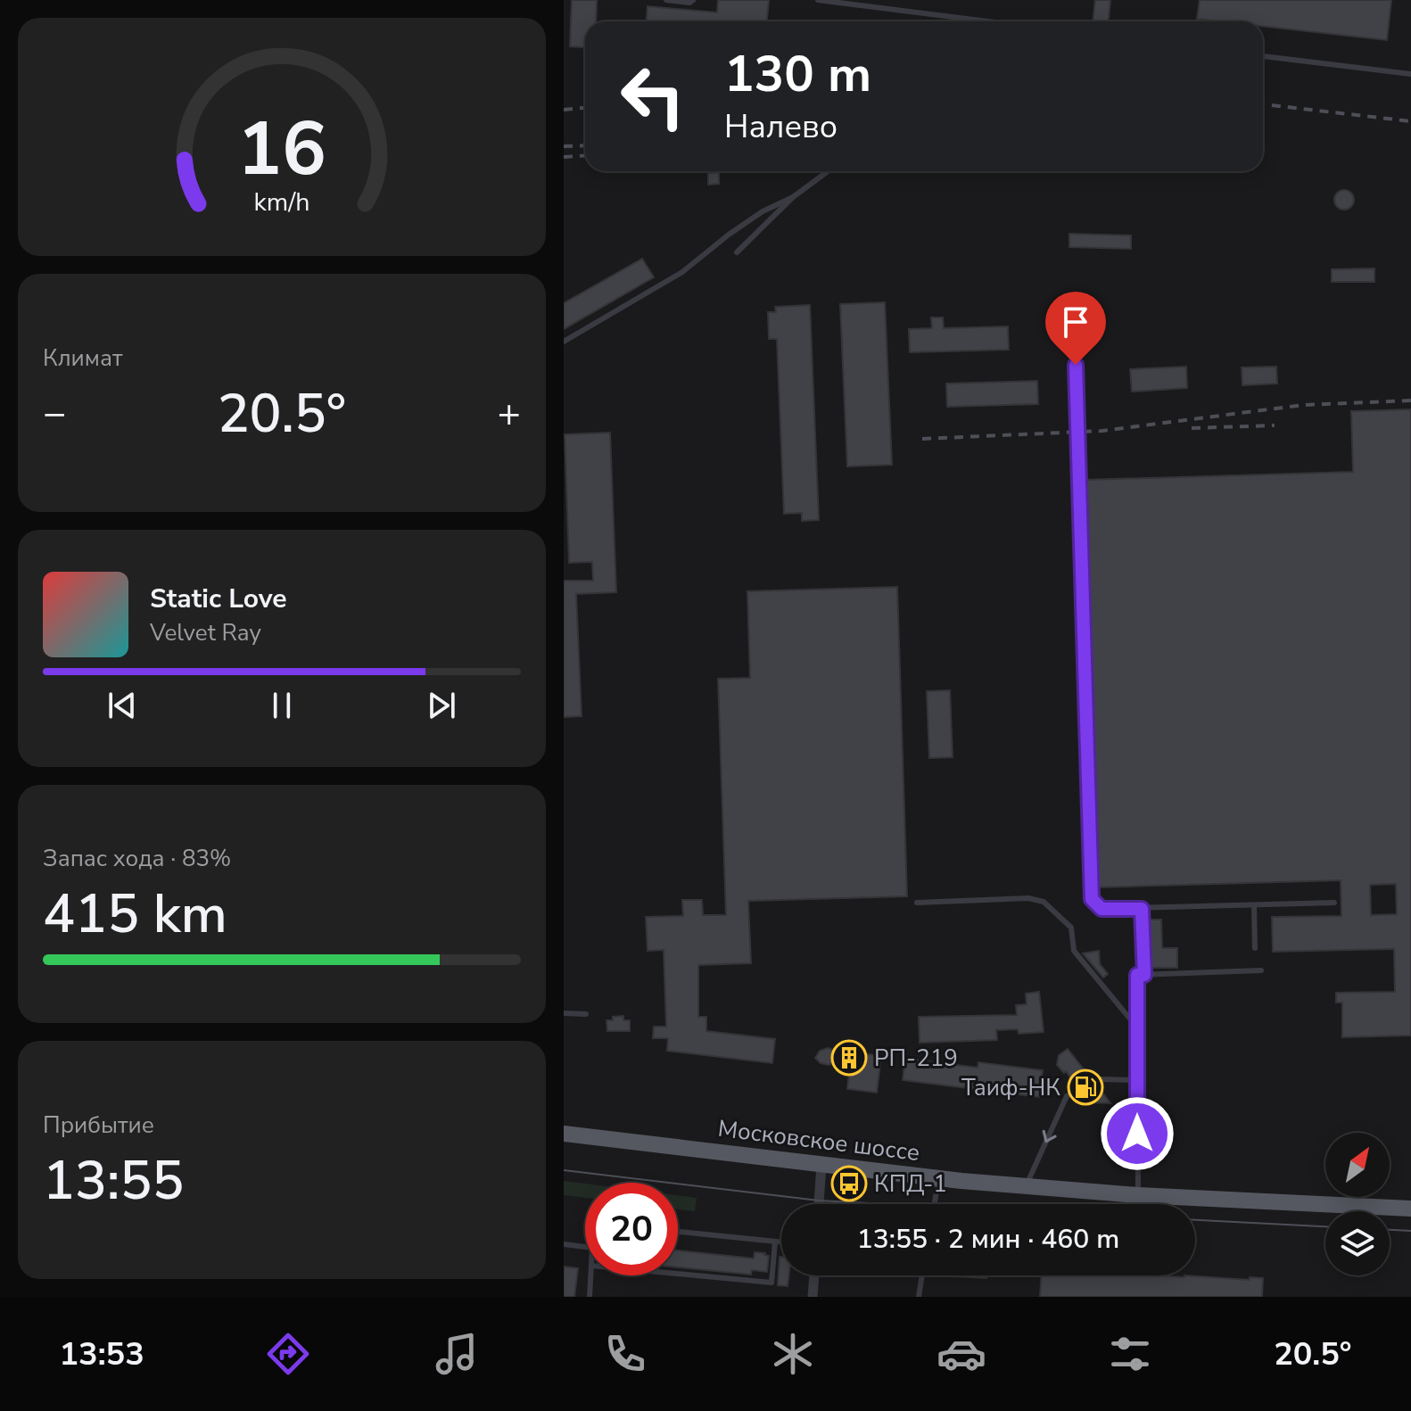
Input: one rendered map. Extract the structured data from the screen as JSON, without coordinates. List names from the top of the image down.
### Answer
{
  "streets": {
    "main road": ["Московское шоссе"]
  },
  "places": {
    "building": ["РП-219"],
    "fuel station": ["Таиф-НК"],
    "bus stop": ["КПД-1"]
  },
  "north": "top right",
  "page": {
    "turn": ["130 m", "Налево"],
    "tile": [
      "Климат",
      ["Запас хода · 83%", "415 km"],
      ["Прибытие", "13:55"]
    ],
    "heat": ["−", "20.5°", "+"],
    "song": ["Static Love", "Velvet Ray"],
    "limit": "20",
    "trip": "13:55 · 2 мин · 460 m",
    "tabs": ["13:53", "20.5°"],
    "gauge": ["16", "km/h"]
  }
}
